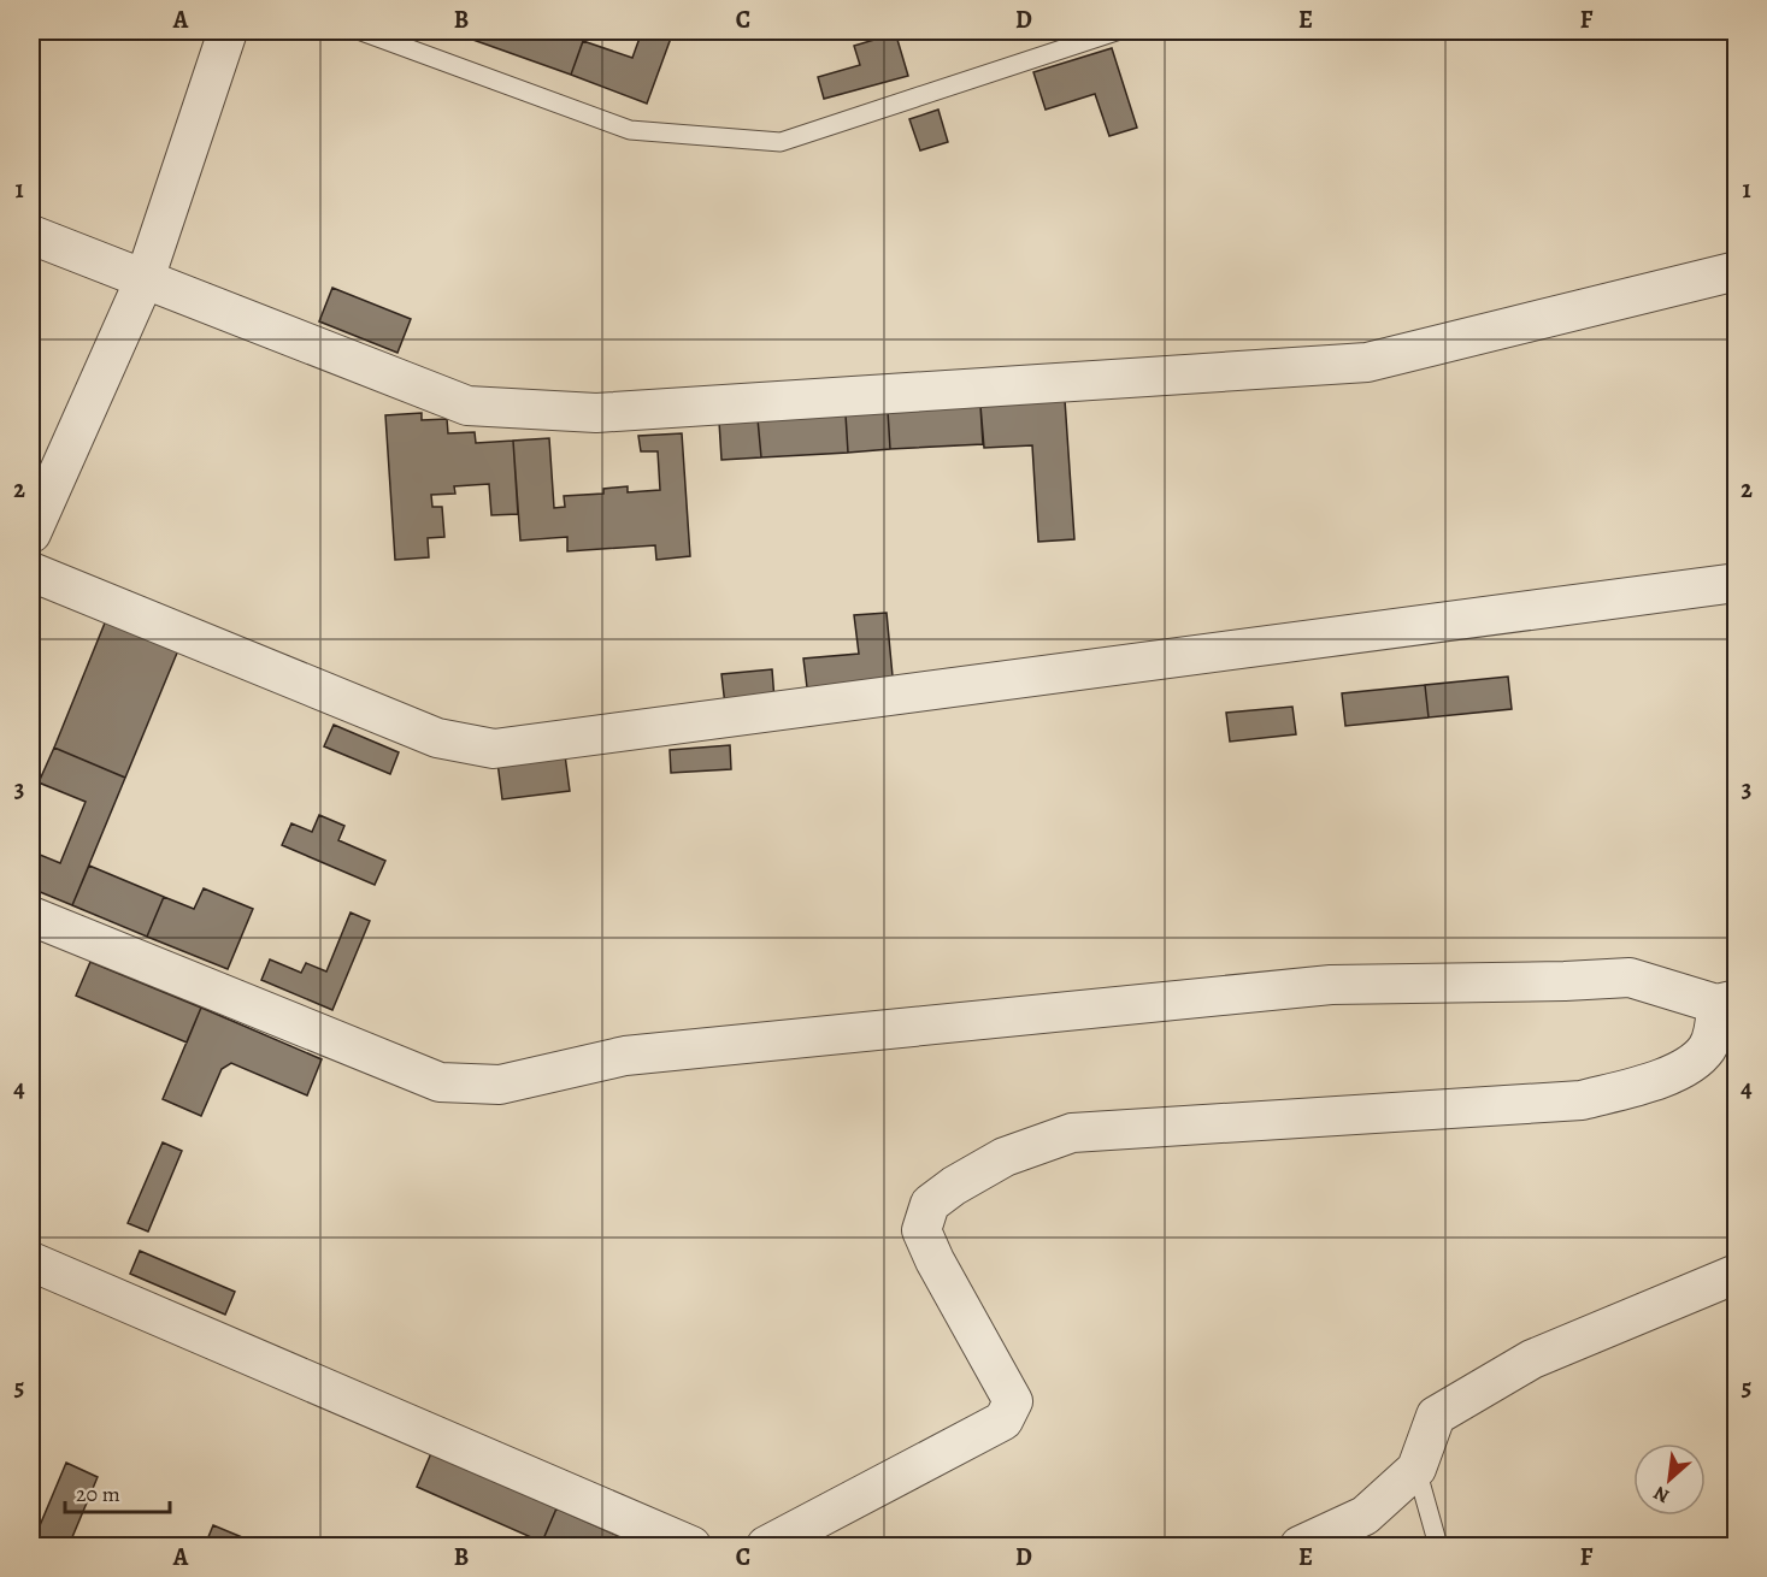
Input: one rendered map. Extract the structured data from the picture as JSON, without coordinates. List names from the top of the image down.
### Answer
{
  "scale_bar": "20 m",
  "north": "bottom left",
  "grid": {
    "columns": [
      "A",
      "B",
      "C",
      "D",
      "E",
      "F"
    ],
    "rows": [
      "1",
      "2",
      "3",
      "4",
      "5"
    ]
  }
}
